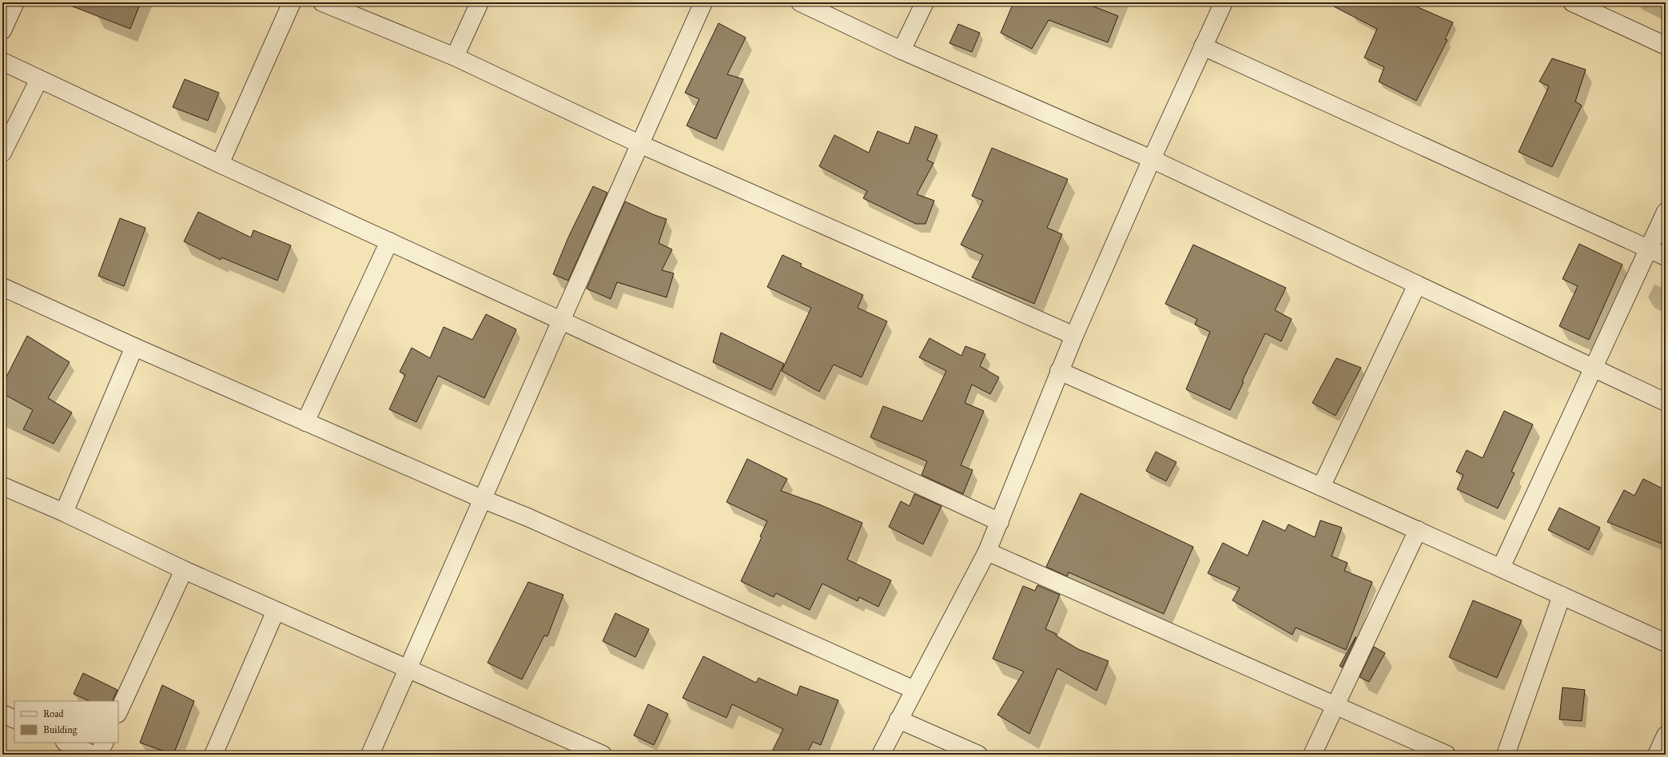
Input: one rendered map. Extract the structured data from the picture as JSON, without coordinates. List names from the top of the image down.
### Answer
{
  "legend": ["Road", "Building"]
}
